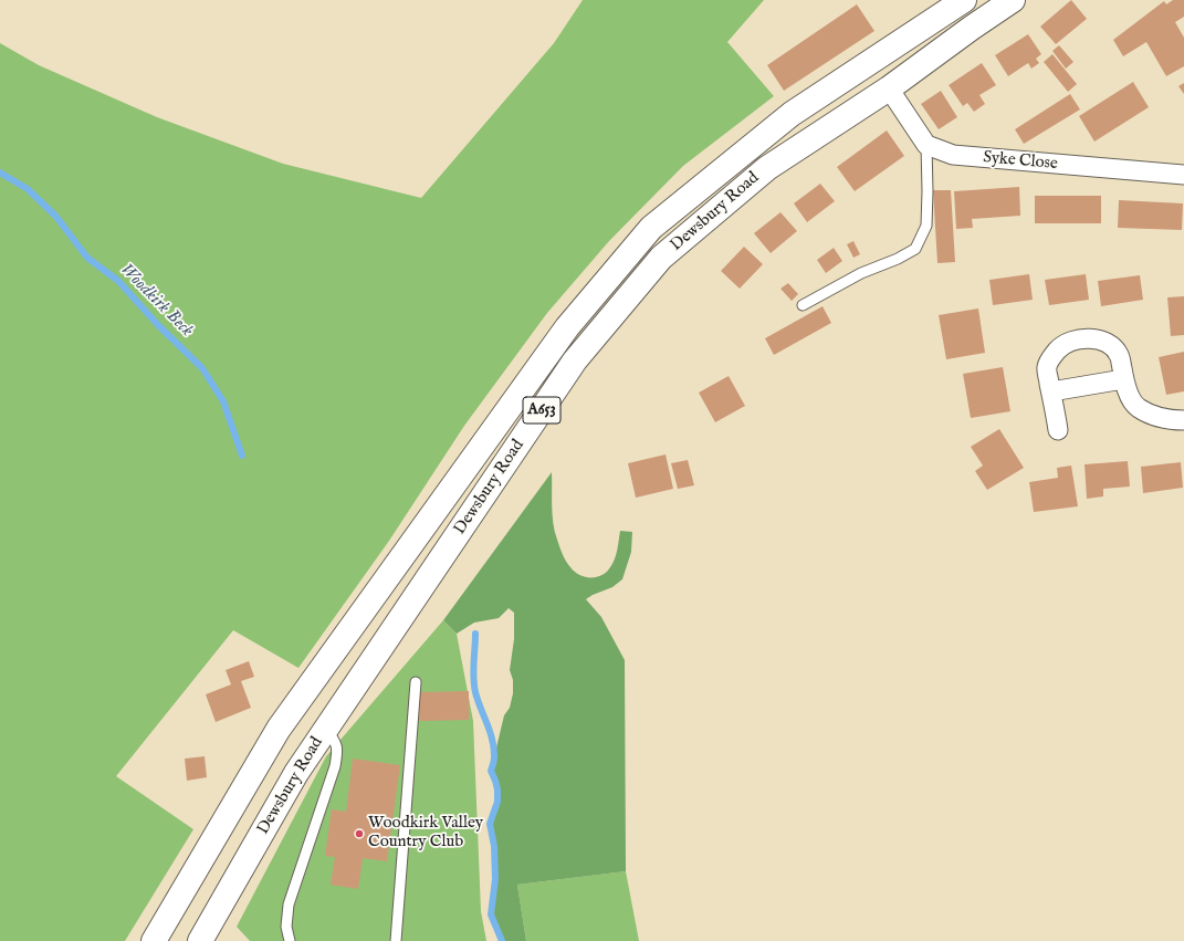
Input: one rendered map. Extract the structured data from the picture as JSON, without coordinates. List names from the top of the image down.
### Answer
{
  "streets": {
    "main road": ["Dewsbury Road", "A653"],
    "street": ["Syke Close"]
  },
  "water": ["Woodkirk Beck"],
  "places": ["Woodkirk Valley Country Club"]
}
